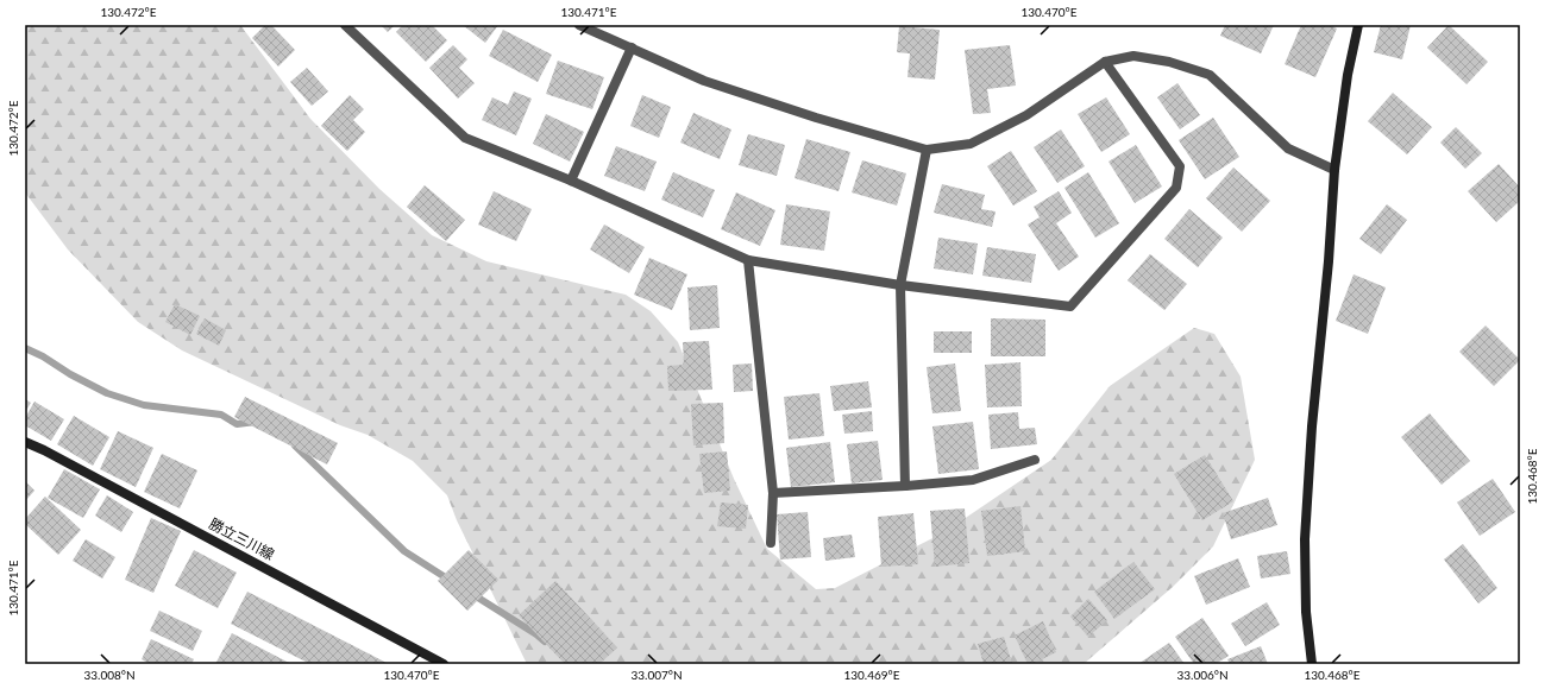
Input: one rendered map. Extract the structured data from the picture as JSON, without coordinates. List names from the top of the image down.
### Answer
{
  "streets": {
    "street": ["勝立三川線"]
  },
  "coordinates": [
    "130.472°E",
    "130.471°E",
    "130.470°E",
    "130.468°E",
    "33.008°N",
    "33.007°N",
    "130.469°E",
    "33.006°N"
  ]
}
